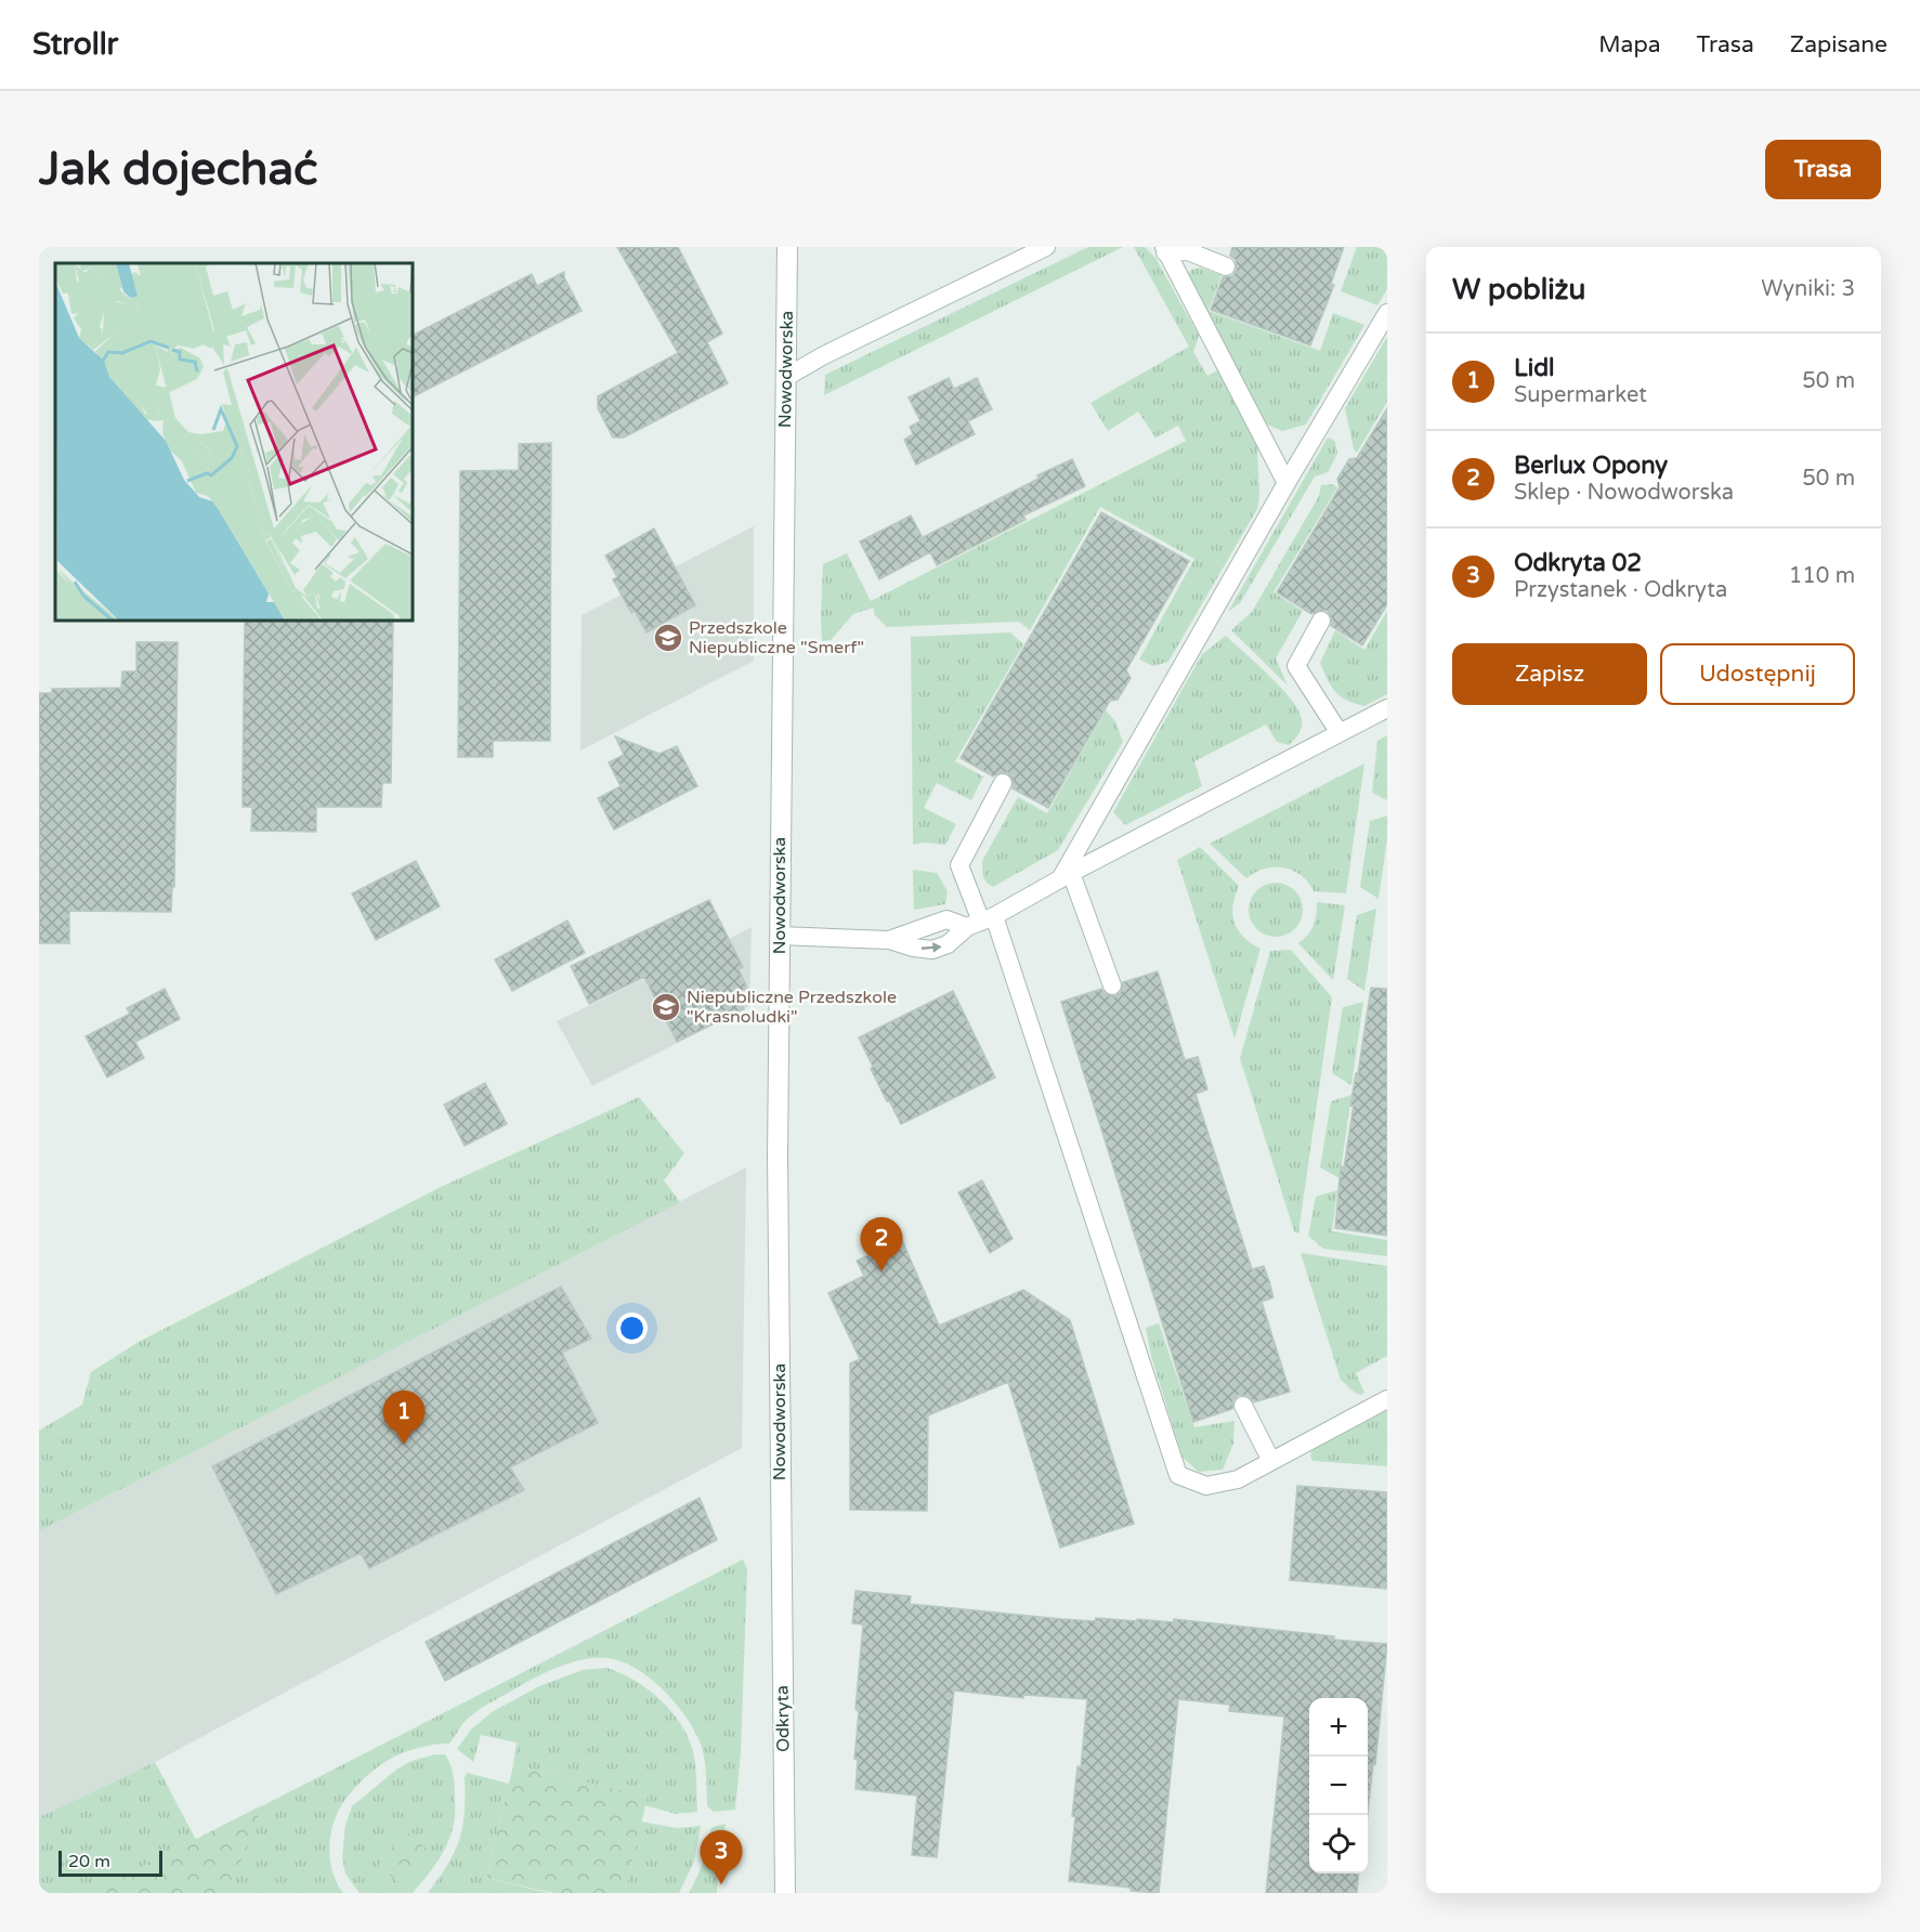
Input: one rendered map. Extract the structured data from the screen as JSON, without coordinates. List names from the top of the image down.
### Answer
{
  "streets": {
    "street": ["Nowodworska", "Odkryta"]
  },
  "crossings": [
    ["Nowodworska", "Odkryta"]
  ],
  "places": {
    "school or university": ["Przedszkole Niepubliczne \"Smerf\"", "Niepubliczne Przedszkole \"Krasnoludki\""]
  },
  "scale_bar": "20 m",
  "page": {
    "header": "Strollr",
    "nav": ["Mapa", "Trasa", "Zapisane"],
    "buttons": [
      "Trasa",
      ["Zapisz", "Udostępnij"]
    ],
    "title": "Jak dojechać",
    "heading": ["W pobliżu", "Wyniki: 3"],
    "list": [
      {
        "mark": "1",
        "name": "Lidl",
        "note": "Supermarket",
        "value": "50 m"
      },
      {
        "mark": "2",
        "name": "Berlux Opony",
        "note": "Sklep · Nowodworska",
        "value": "50 m"
      },
      {
        "mark": "3",
        "name": "Odkryta 02",
        "note": "Przystanek · Odkryta",
        "value": "110 m"
      }
    ],
    "pins": ["2", "1", "3"],
    "map_buttons": ["+", "−"],
    "scale": "20 m"
  }
}
